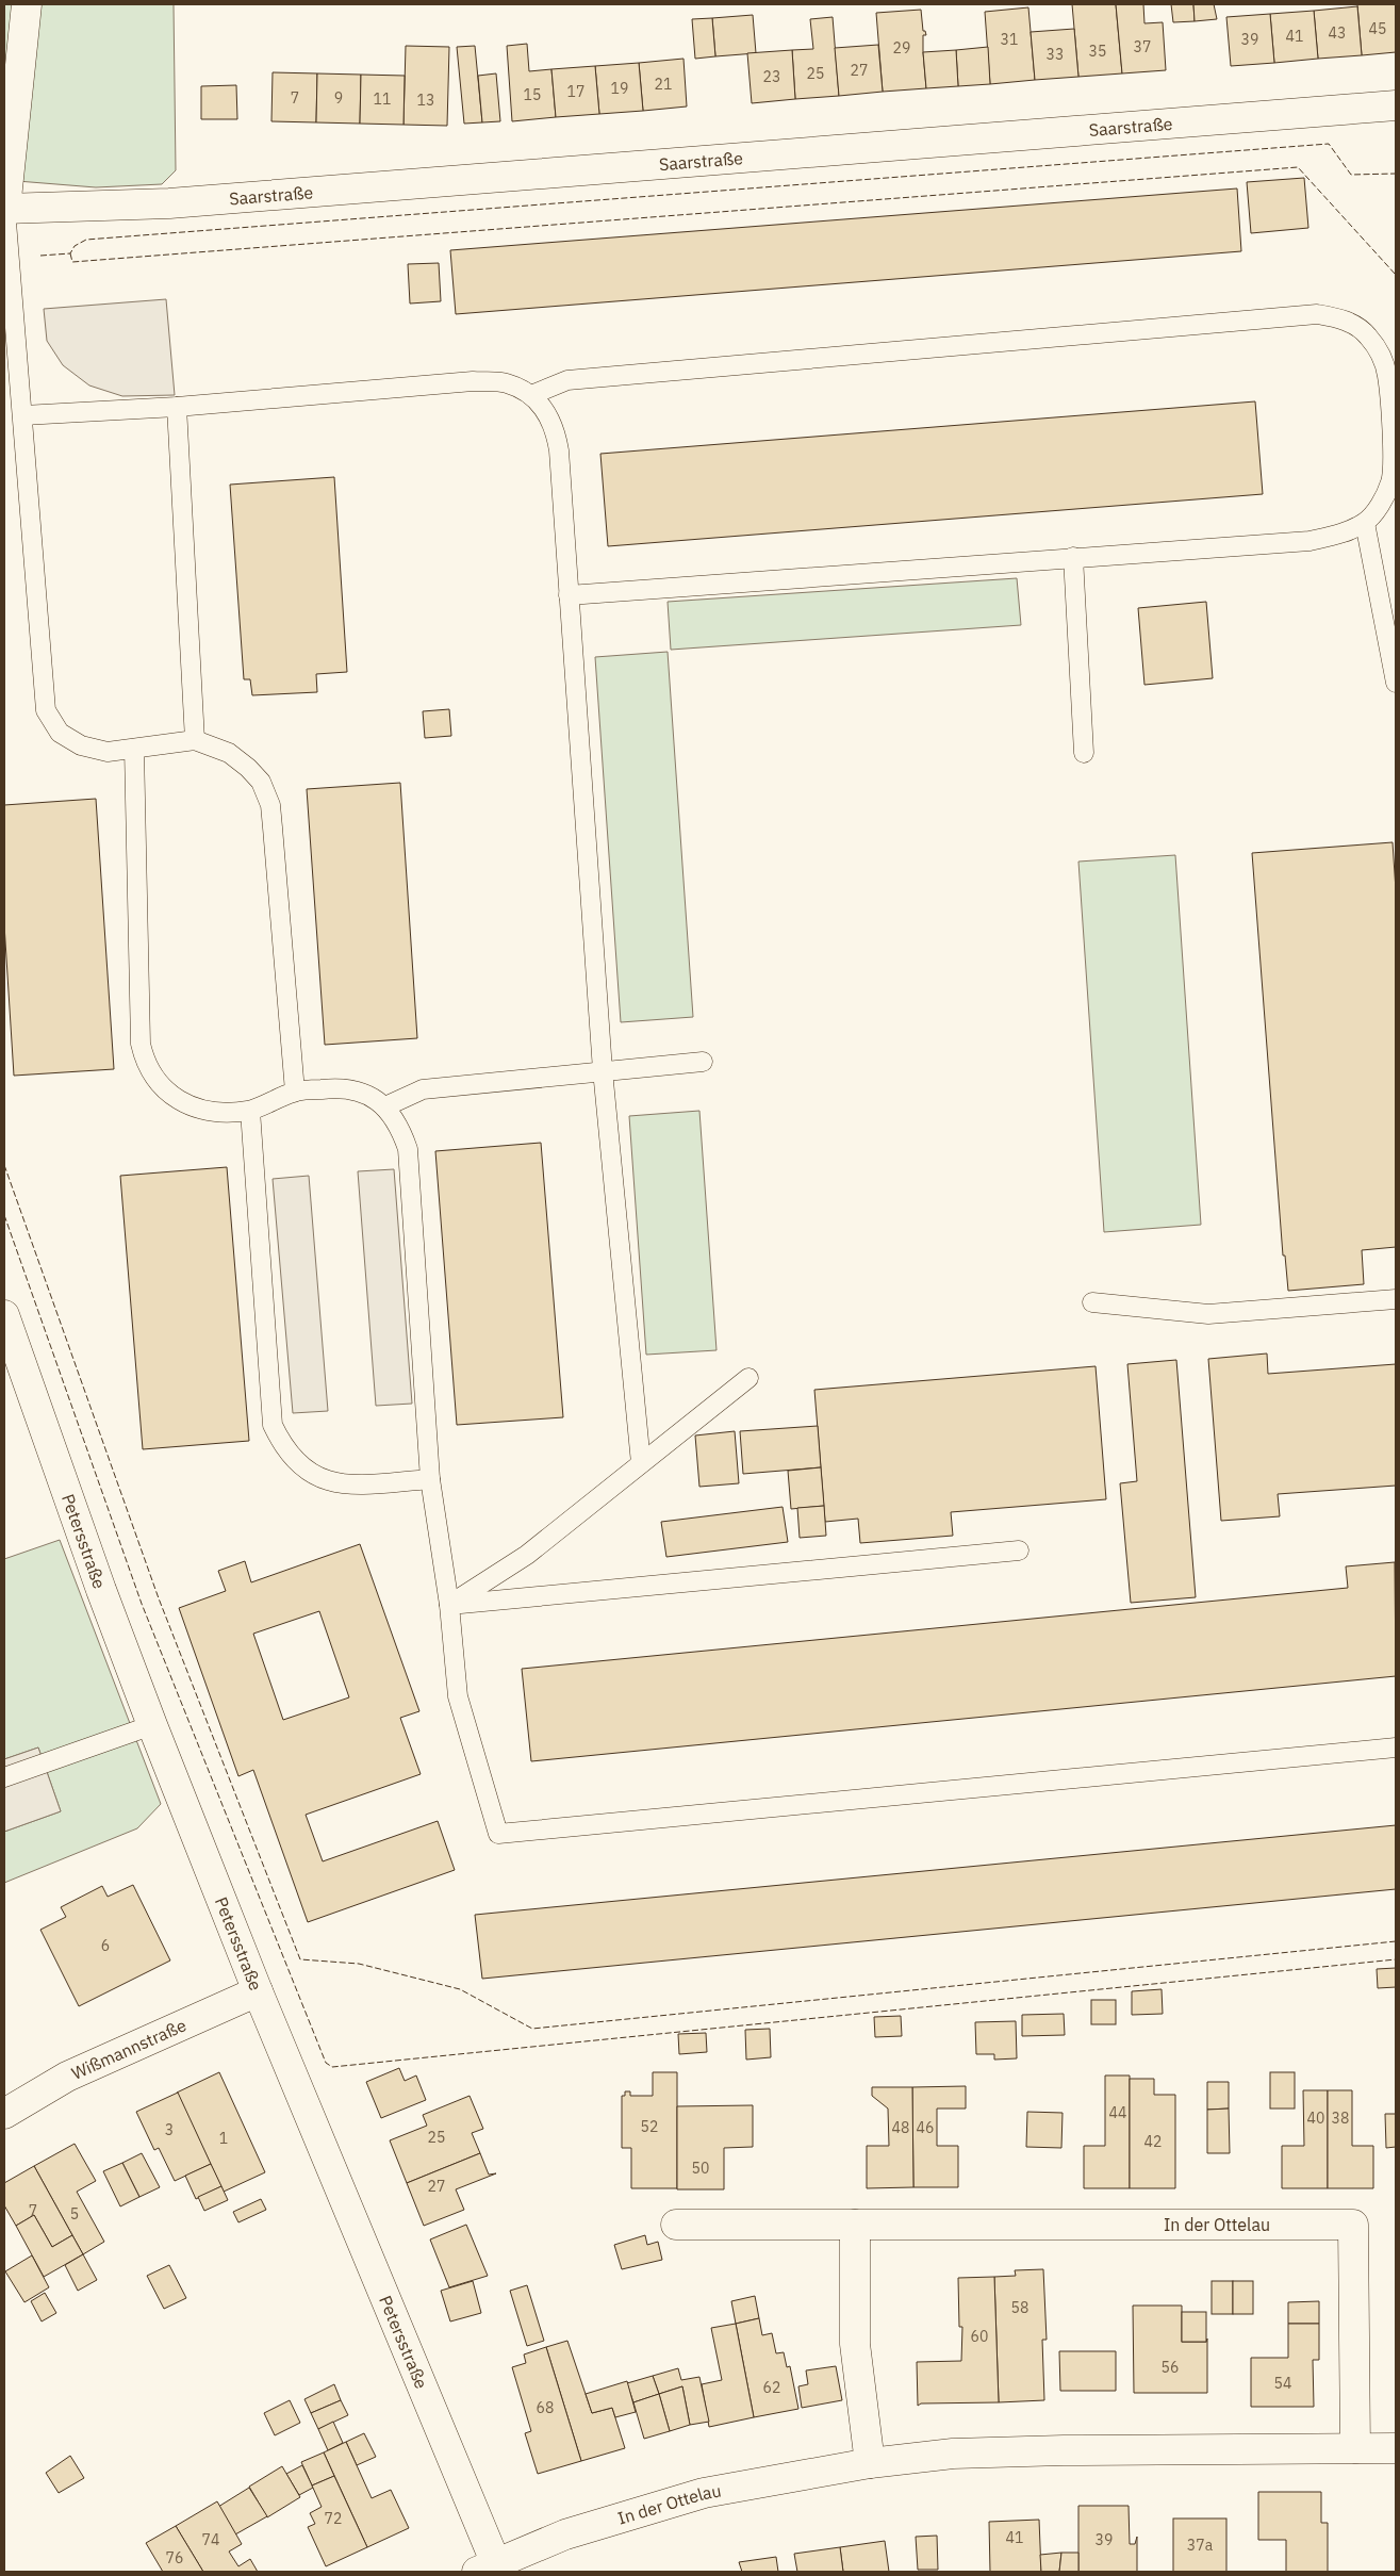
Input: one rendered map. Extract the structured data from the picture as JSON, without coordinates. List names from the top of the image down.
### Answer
{
  "streets": {
    "street": [
      "Saarstraße",
      "Petersstraße",
      "Wißmannstraße",
      "In der Ottelau"
    ]
  },
  "crossings": [
    ["Petersstraße", "Wißmannstraße"],
    ["Petersstraße", "In der Ottelau"]
  ],
  "house_numbers": [
    "45",
    "43",
    "41",
    "31",
    "39",
    "37",
    "29",
    "35",
    "33",
    "27",
    "25",
    "23",
    "21",
    "19",
    "17",
    "15",
    "7",
    "9",
    "11",
    "13",
    "6",
    "44",
    "40",
    "38",
    "52",
    "48",
    "46",
    "3",
    "25",
    "1",
    "42",
    "50",
    "27",
    "7",
    "5",
    "58",
    "60",
    "56",
    "54",
    "62",
    "68",
    "72",
    "41",
    "74",
    "39",
    "37a",
    "76"
  ]
}
